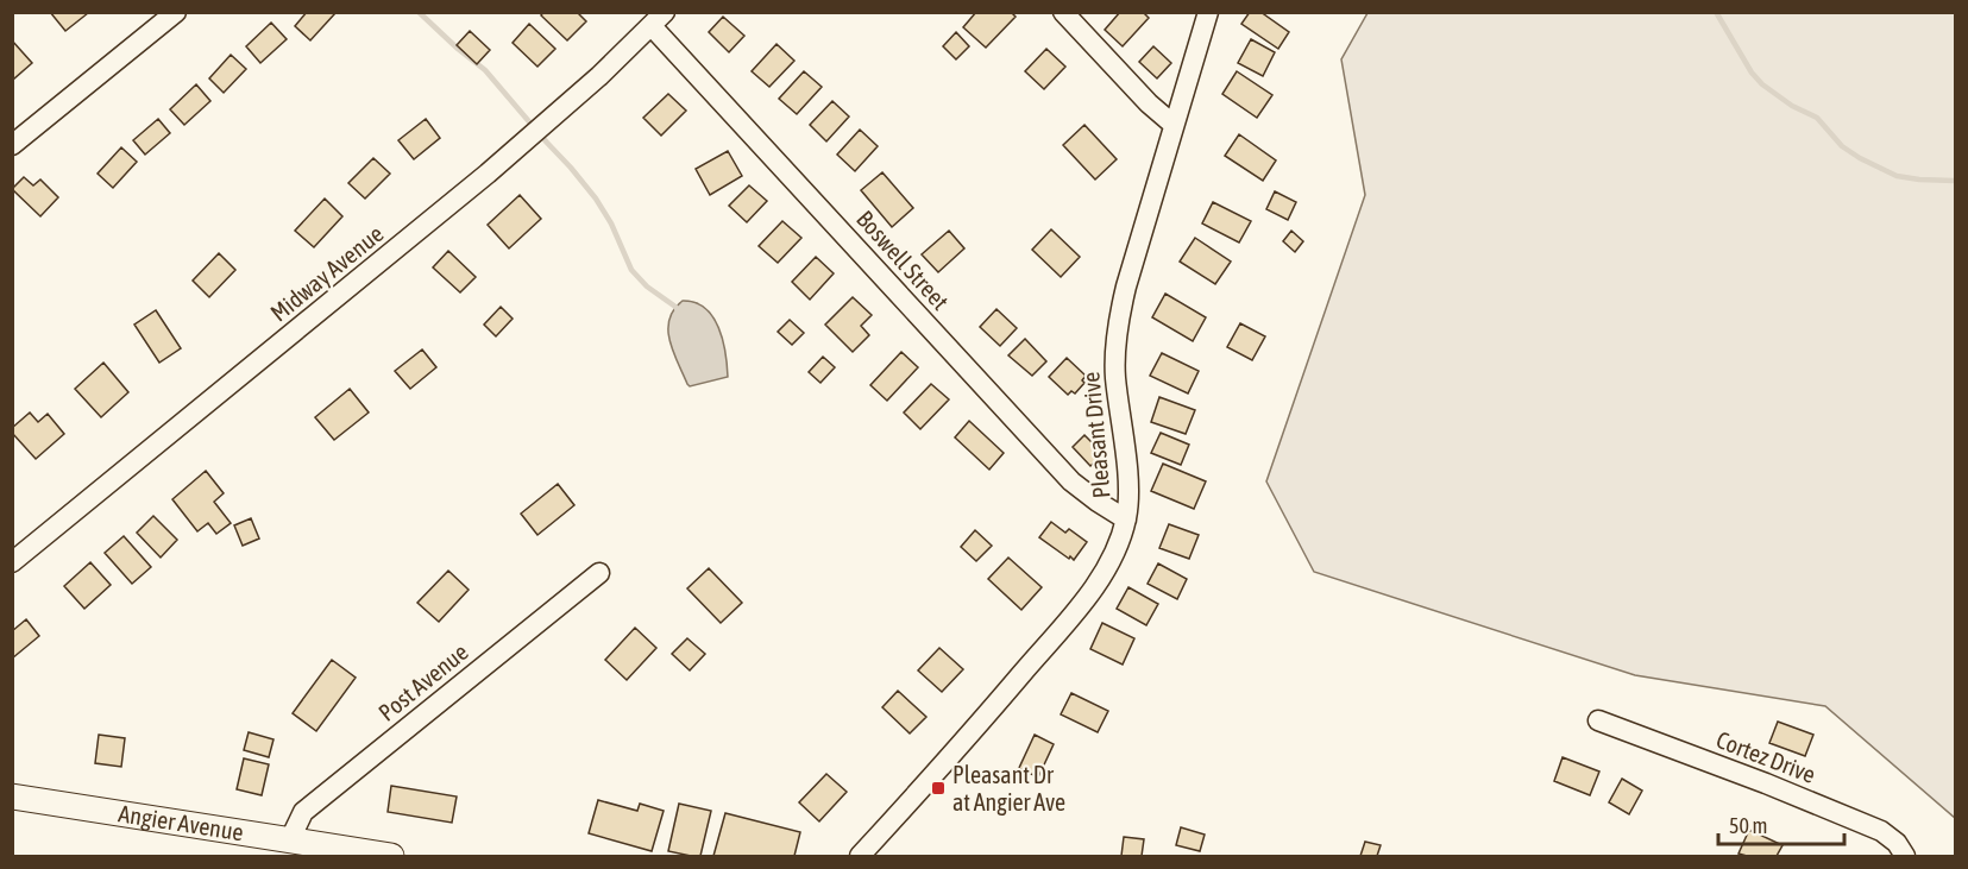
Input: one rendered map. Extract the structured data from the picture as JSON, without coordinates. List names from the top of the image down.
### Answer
{
  "streets": {
    "main road": ["Angier Avenue"],
    "street": [
      "Boswell Street",
      "Midway Avenue",
      "Pleasant Drive",
      "Post Avenue",
      "Cortez Drive"
    ]
  },
  "crossings": [
    ["Boswell Street", "Midway Avenue"],
    ["Boswell Street", "Pleasant Drive"],
    ["Post Avenue", "Angier Avenue"]
  ],
  "places": {
    "transit": ["Pleasant Dr at Angier Ave"]
  },
  "scale_bar": "50 m"
}
